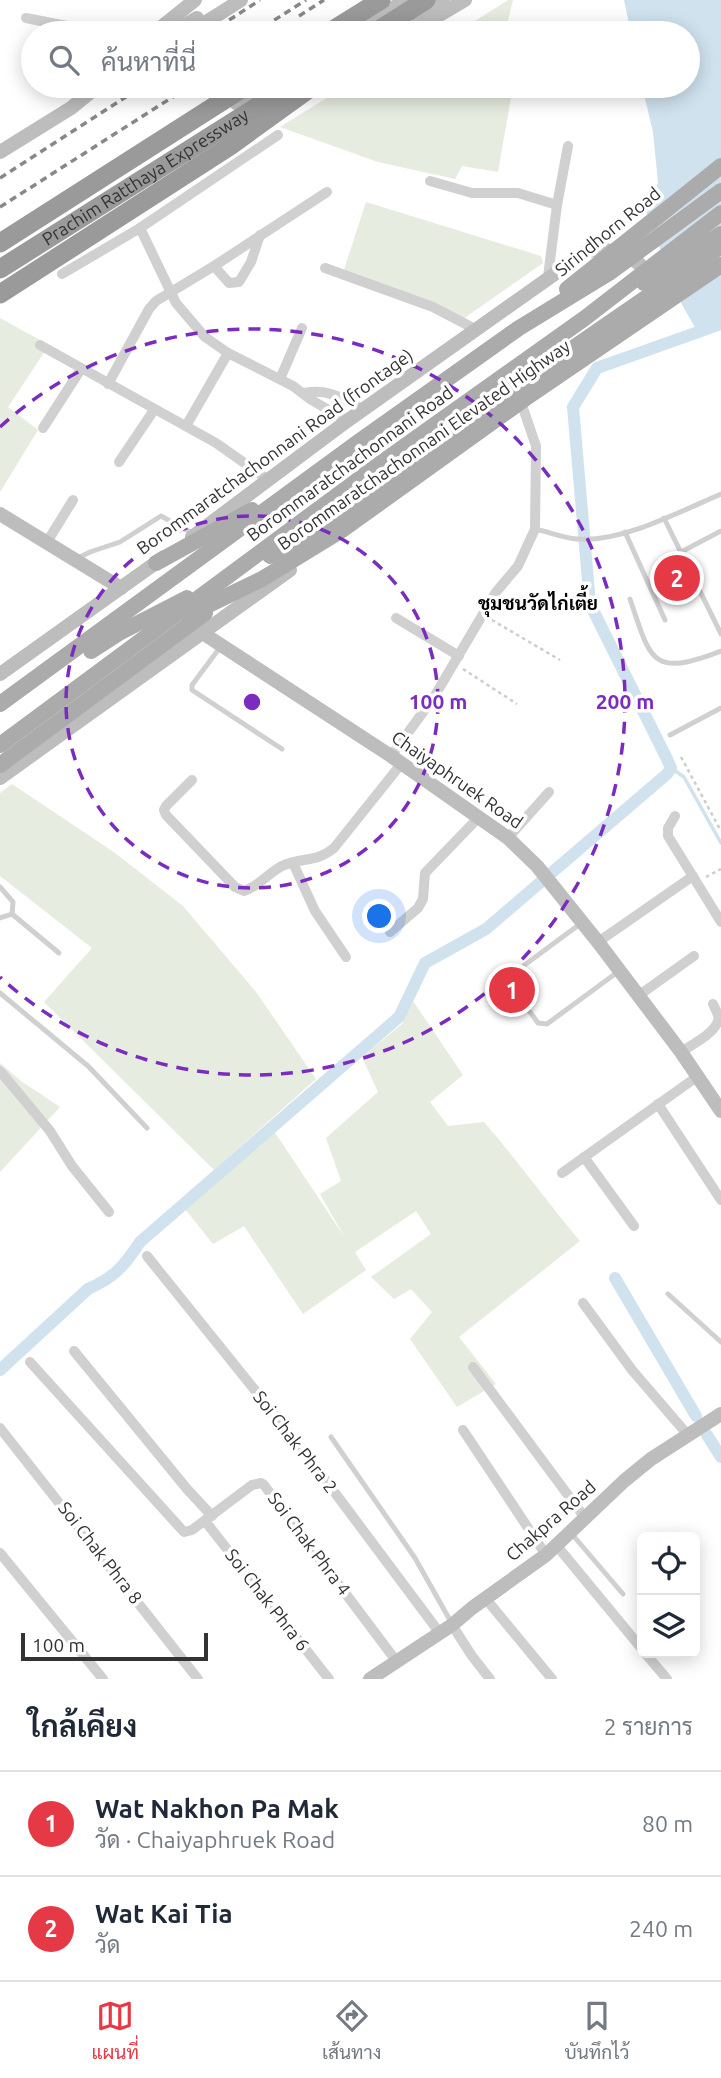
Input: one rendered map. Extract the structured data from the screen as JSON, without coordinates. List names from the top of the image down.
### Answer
{
  "streets": {
    "highway": ["Prachim Ratthaya Expressway"],
    "main road": [
      "Sirindhorn Road",
      "Borommaratchachonnani Elevated Highway",
      "Borommaratchachonnani Road (frontage)",
      "Borommaratchachonnani Road",
      "Chaiyaphruek Road",
      "Chakpra Road"
    ],
    "street": [
      "Soi Chak Phra 2",
      "Soi Chak Phra 4",
      "Soi Chak Phra 8",
      "Soi Chak Phra 6"
    ]
  },
  "crossings": [
    ["Sirindhorn Road", "Borommaratchachonnani Road"],
    ["Soi Chak Phra 2", "Chakpra Road"],
    ["Chakpra Road", "Soi Chak Phra 4"],
    ["Soi Chak Phra 4", "Soi Chak Phra 6"]
  ],
  "districts": ["ชุมชนวัดไก่เตี้ย"],
  "scale_bar": "100 m",
  "page": {
    "search": "ค้นหาที่นี่",
    "pins": ["2", "1"],
    "scale": "100 m",
    "heading": ["ใกล้เคียง", "2 รายการ"],
    "list": [
      {
        "mark": "1",
        "name": "Wat Nakhon Pa Mak",
        "note": "วัด · Chaiyaphruek Road",
        "value": "80 m"
      },
      {
        "mark": "2",
        "name": "Wat Kai Tia",
        "note": "วัด",
        "value": "240 m"
      }
    ],
    "nav": ["แผนที่", "เส้นทาง", "บันทึกไว้"]
  },
  "rings": ["100 m", "200 m"]
}
